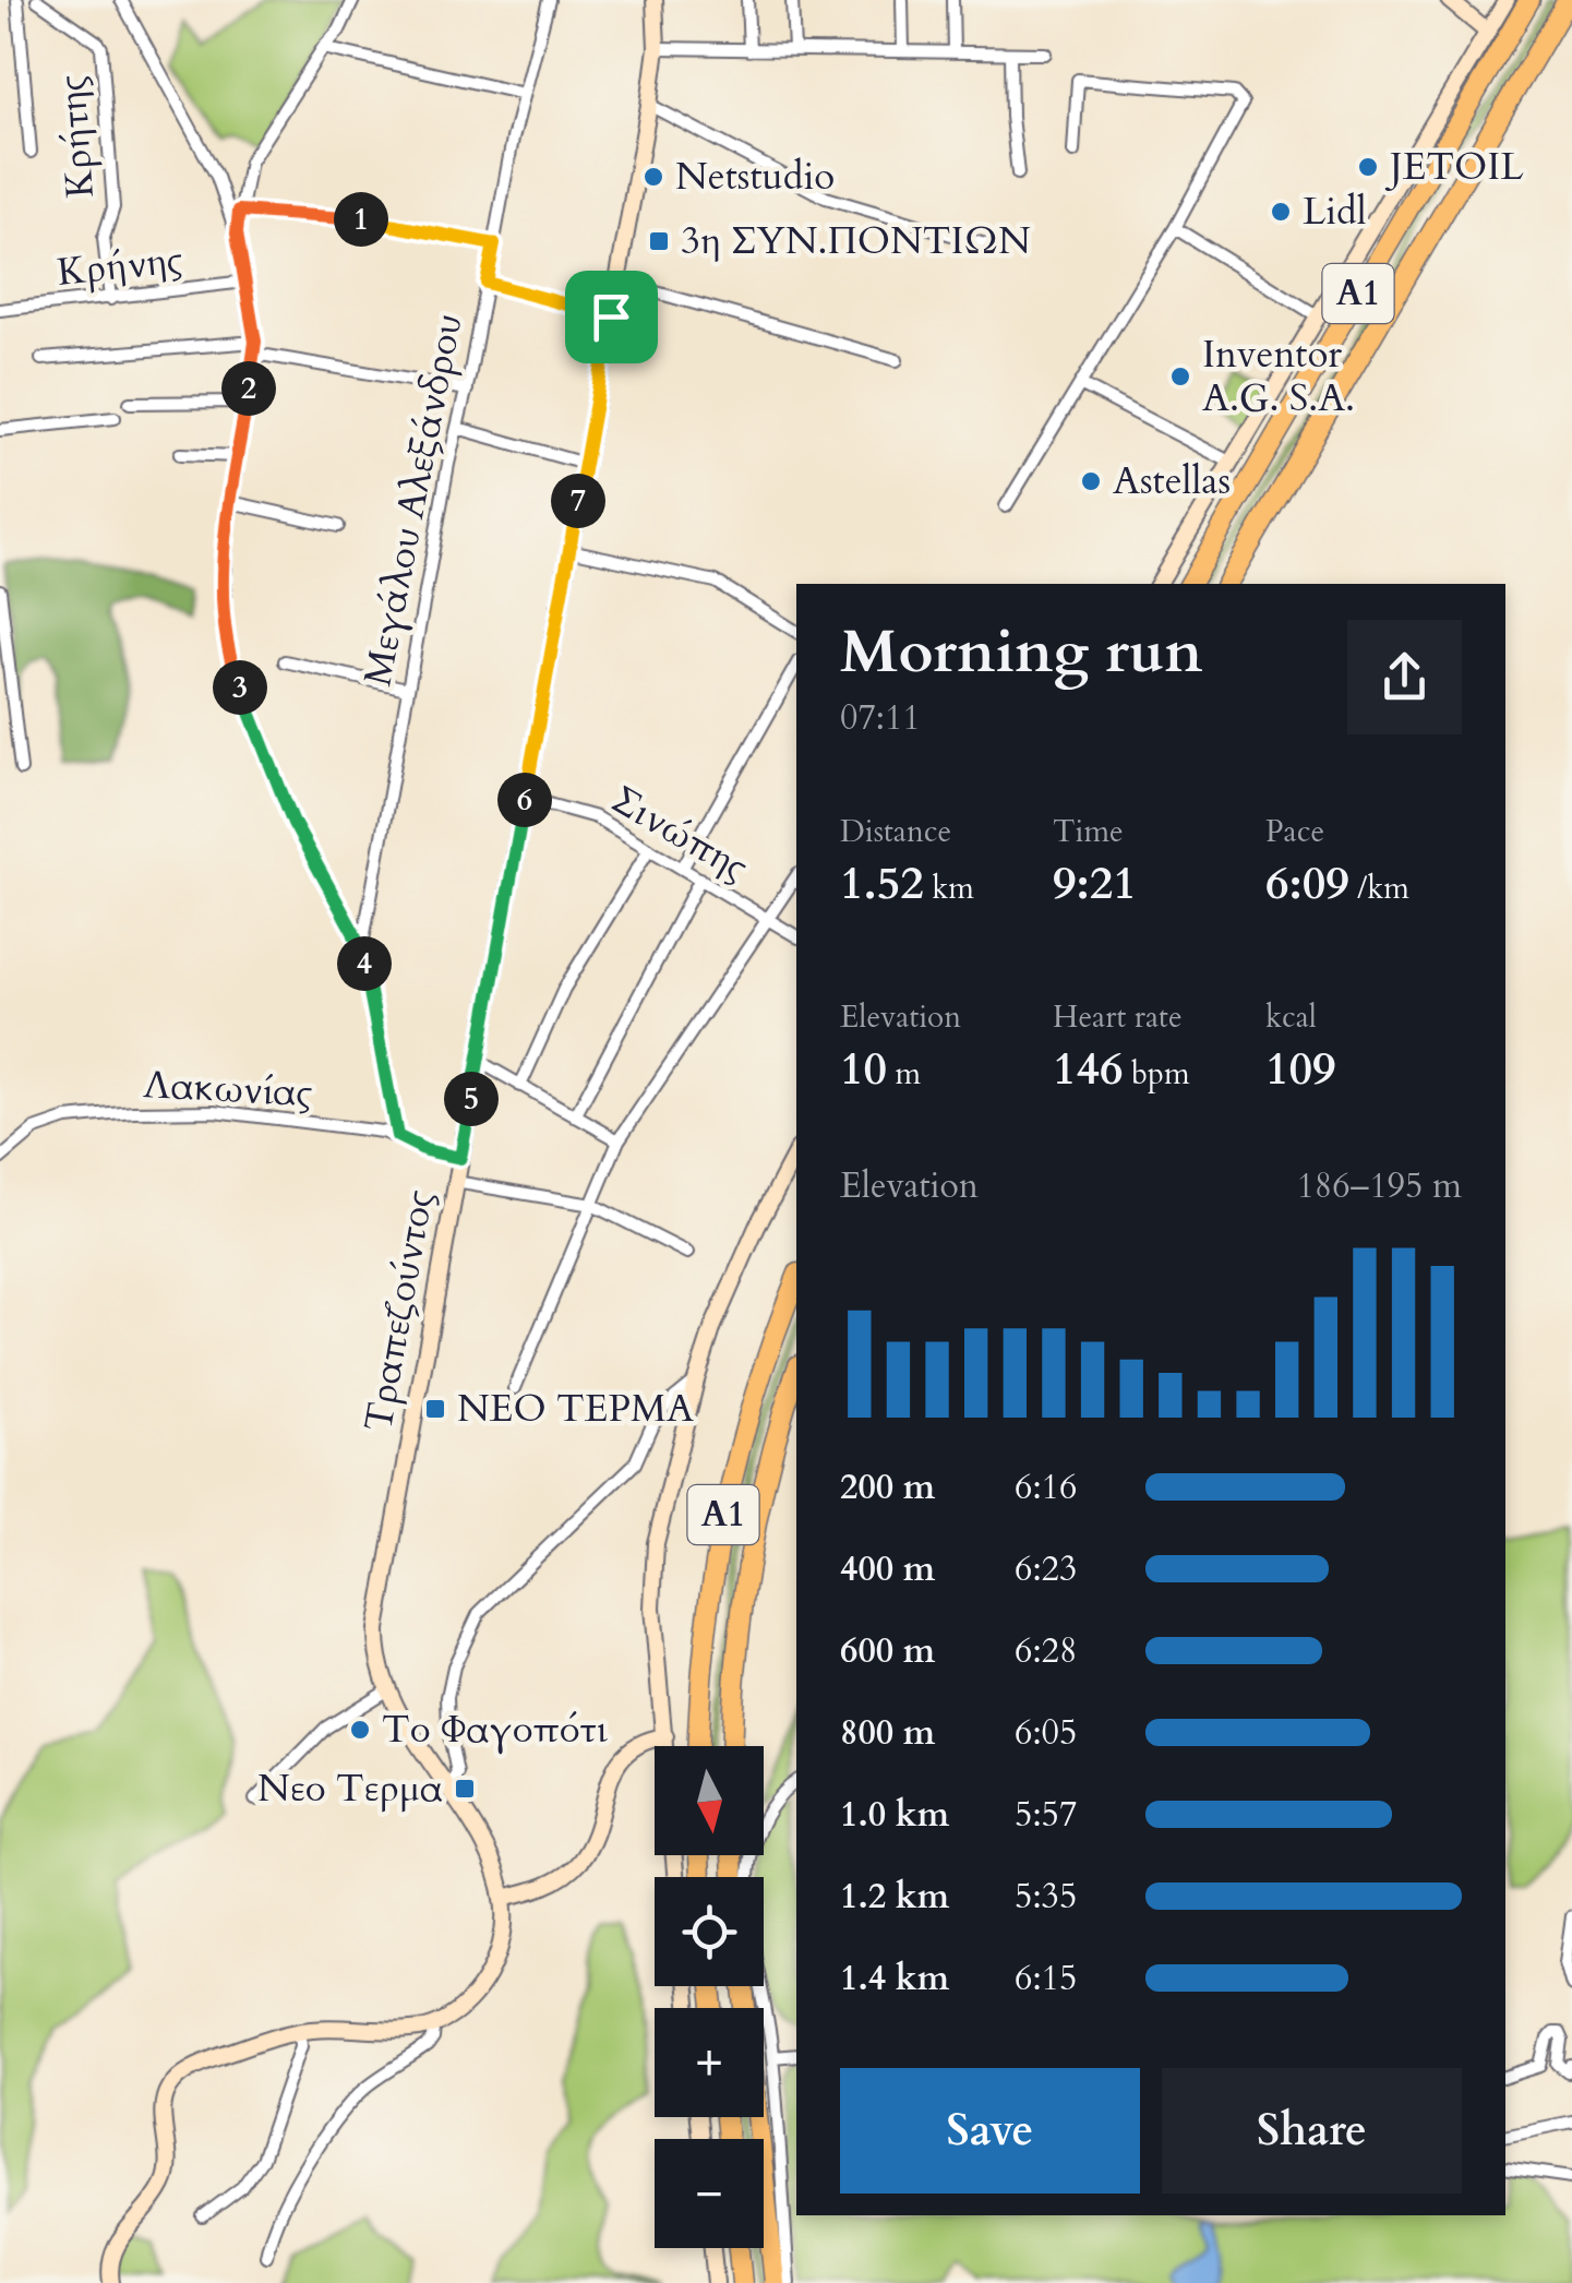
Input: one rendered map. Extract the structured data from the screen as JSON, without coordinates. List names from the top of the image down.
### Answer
{
  "streets": {
    "highway": ["Α1"],
    "main road": ["Τραπεζούντος"],
    "street": [
      "Κρήτης",
      "Κρήνης",
      "Μεγάλου Αλεξάνδρου",
      "Σινώπης",
      "Λακωνίας"
    ]
  },
  "crossings": [
    ["Κρήτης", "Κρήνης"],
    ["Σινώπης", "Τραπεζούντος"],
    ["Λακωνίας", "Τραπεζούντος"]
  ],
  "places": {
    "other": [
      "JETOIL",
      "Netstudio",
      "Lidl",
      "Inventor A.G. S.A.",
      "Astellas",
      "Το Φαγοπότι"
    ],
    "transit": ["3η ΣΥΝ.ΠΟΝΤΙΩΝ", "ΝΕΟ ΤΕΡΜΑ", "Νεο Τερμα"]
  },
  "north": "bottom",
  "page": {
    "pins": [
      "1",
      "2",
      "7",
      "3",
      "6",
      "4",
      "5"
    ],
    "heading": ["Morning run", "07:11"],
    "stats": [
      ["Distance", "1.52 km"],
      ["Time", "9:21"],
      ["Pace", "6:09 /km"],
      ["Elevation", "10 m"],
      ["Heart rate", "146 bpm"],
      ["kcal", "109"]
    ],
    "chart": ["Elevation", "186–195 m"],
    "list": [
      {
        "name": "200 m",
        "note": "6:16"
      },
      {
        "name": "400 m",
        "note": "6:23"
      },
      {
        "name": "600 m",
        "note": "6:28"
      },
      {
        "name": "800 m",
        "note": "6:05"
      },
      {
        "name": "1.0 km",
        "note": "5:57"
      },
      {
        "name": "1.2 km",
        "note": "5:35"
      },
      {
        "name": "1.4 km",
        "note": "6:15"
      }
    ],
    "map_buttons": ["+", "−"],
    "buttons": ["Save", "Share"]
  }
}
